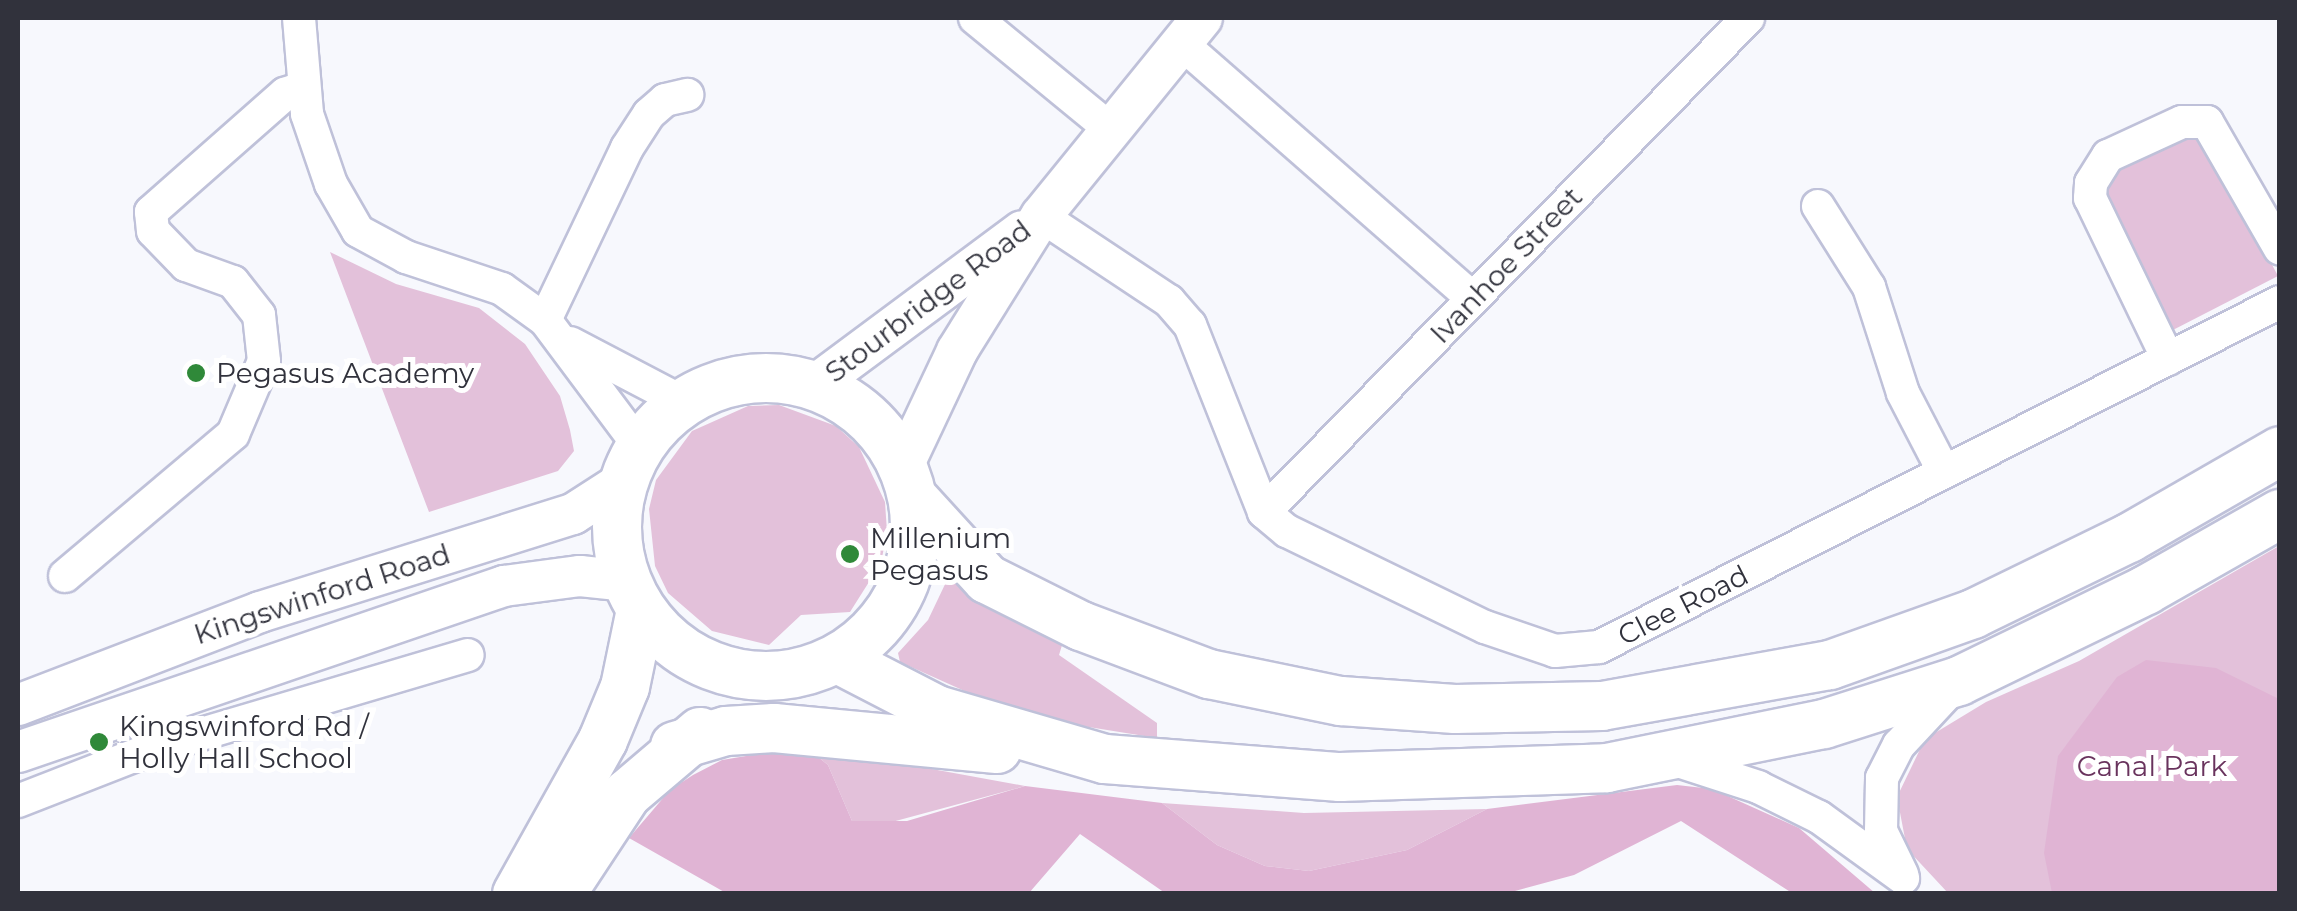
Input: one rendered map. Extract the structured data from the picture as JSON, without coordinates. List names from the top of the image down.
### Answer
{
  "streets": {
    "main road": ["Stourbridge Road", "Kingswinford Road"],
    "street": ["Ivanhoe Street", "Clee Road"]
  },
  "crossings": [
    ["Ivanhoe Street", "Clee Road"],
    ["Stourbridge Road", "Kingswinford Road"]
  ],
  "parks": ["Canal Park"],
  "places": ["Pegasus Academy", "Millenium Pegasus", "Kingswinford Rd / Holly Hall School"]
}
